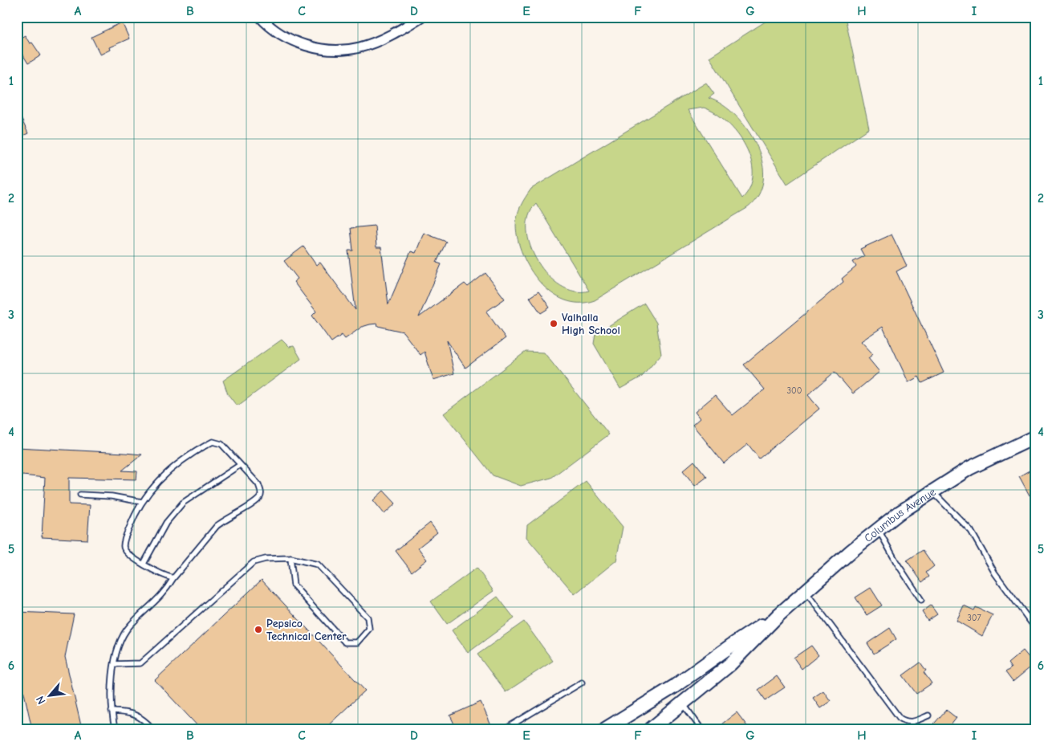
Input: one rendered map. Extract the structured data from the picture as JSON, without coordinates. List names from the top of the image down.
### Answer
{
  "streets": {
    "street": ["Columbus Avenue"]
  },
  "places": ["Valhalla High School", "Pepsico Technical Center"],
  "house_numbers": ["300", "307"],
  "north": "bottom left",
  "grid": {
    "columns": [
      "A",
      "B",
      "C",
      "D",
      "E",
      "F",
      "G",
      "H",
      "I"
    ],
    "rows": [
      "1",
      "2",
      "3",
      "4",
      "5",
      "6"
    ]
  }
}
